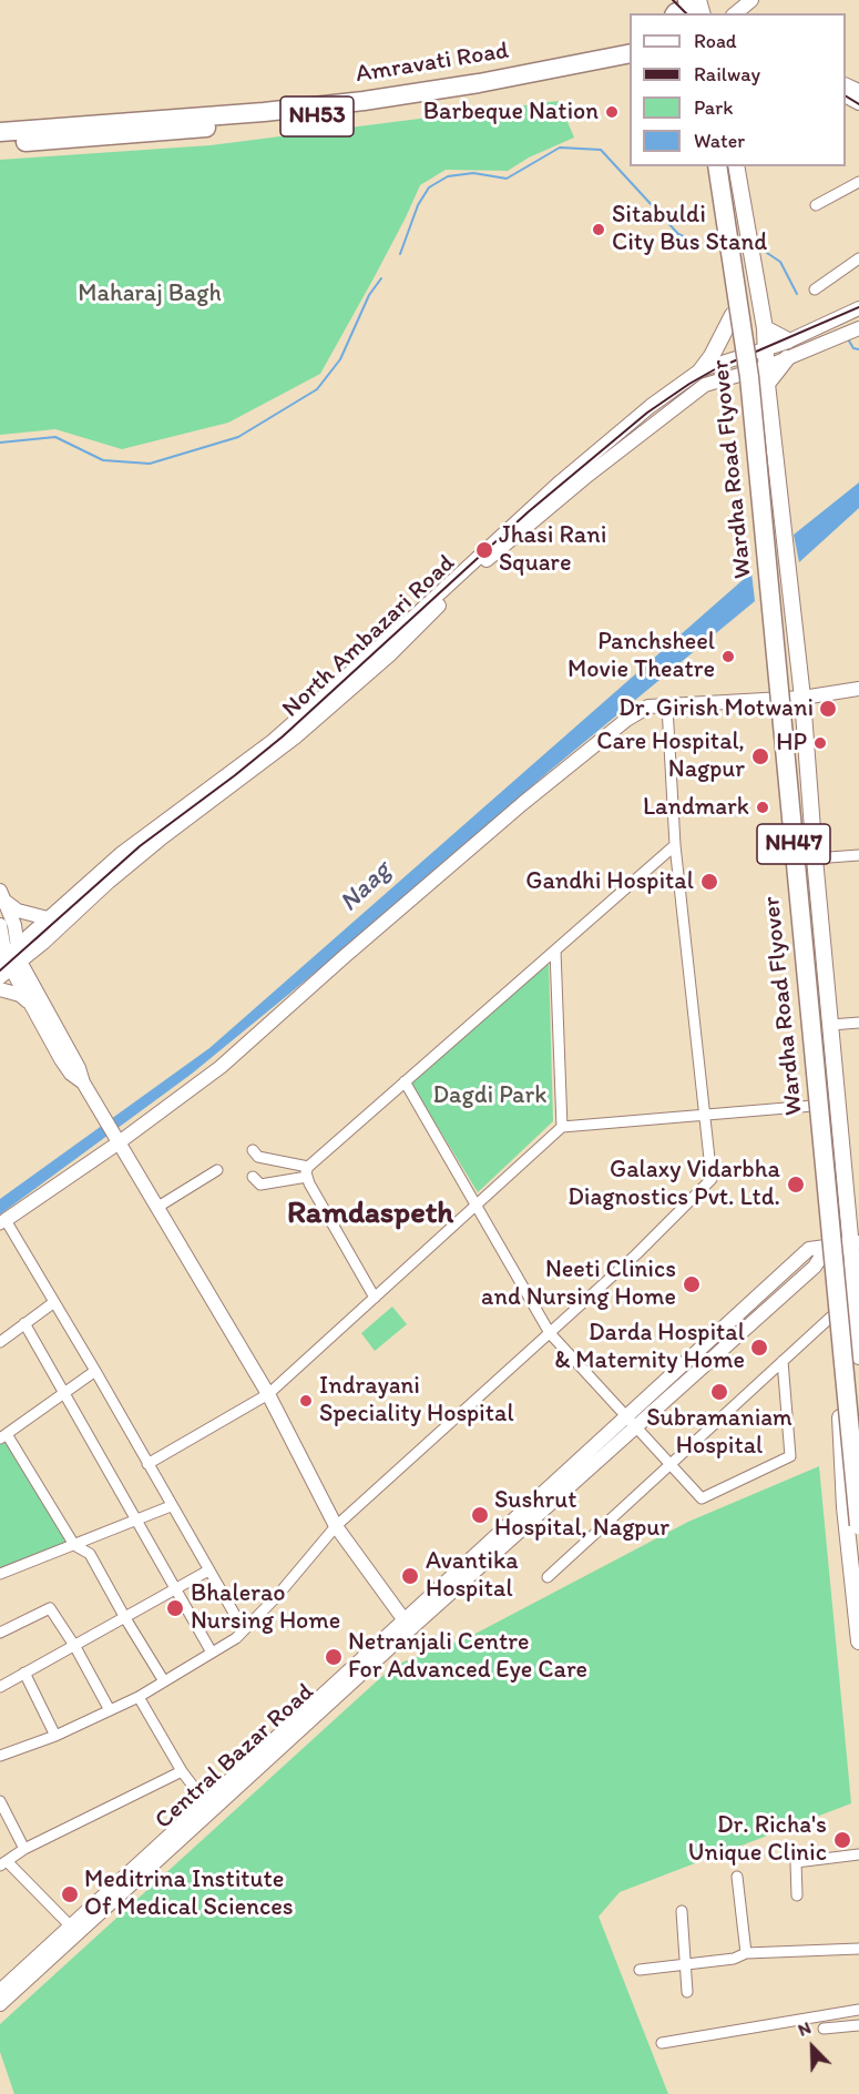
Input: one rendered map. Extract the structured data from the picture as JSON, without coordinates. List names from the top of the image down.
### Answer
{
  "streets": {
    "highway": [
      "Amravati Road",
      "NH53",
      "Wardha Road Flyover",
      "NH47"
    ],
    "main road": ["North Ambazari Road", "Central Bazar Road"]
  },
  "districts": ["Ramdaspeth"],
  "water": ["Naag"],
  "parks": ["Maharaj Bagh", "Dagdi Park"],
  "places": [
    "Barbeque Nation",
    "Sitabuldi City Bus Stand",
    "Jhasi Rani Square",
    "Panchsheel Movie Theatre",
    "Dr. Girish Motwani",
    "HP",
    "Care Hospital, Nagpur",
    "Landmark",
    "Gandhi Hospital",
    "Galaxy Vidarbha Diagnostics Pvt. Ltd.",
    "Neeti Clinics and Nursing Home",
    "Darda Hospital & Maternity Home",
    "Subramaniam Hospital",
    "Indrayani Speciality Hospital",
    "Sushrut Hospital, Nagpur",
    "Avantika Hospital",
    "Bhalerao Nursing Home",
    "Netranjali Centre For Advanced Eye Care",
    "Dr. Richa's Unique Clinic",
    "Meditrina Institute Of Medical Sciences"
  ],
  "legend": [
    "Road",
    "Railway",
    "Park",
    "Water"
  ],
  "north": "top left"
}
